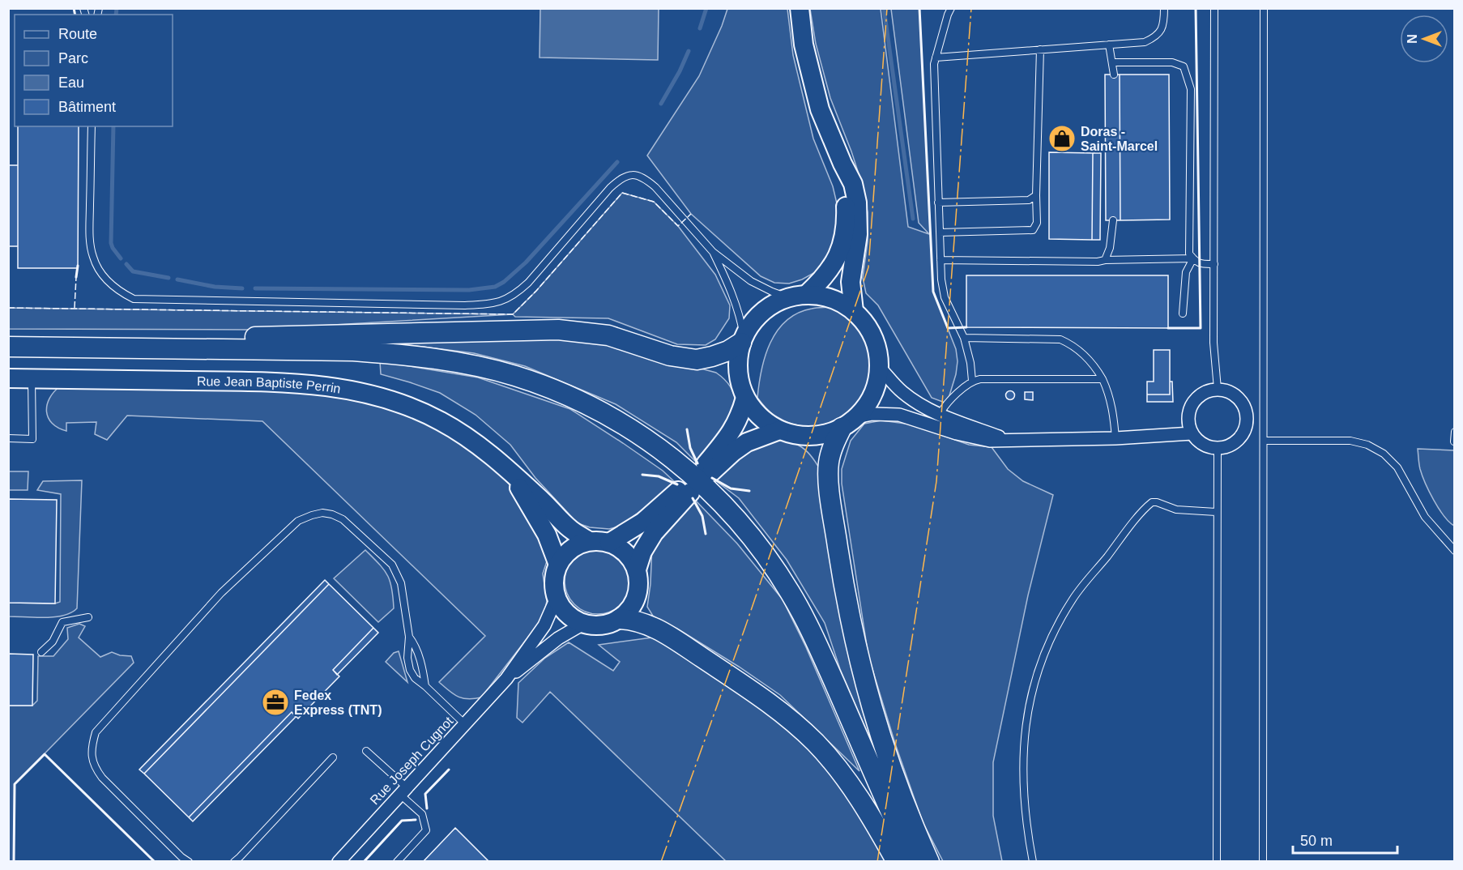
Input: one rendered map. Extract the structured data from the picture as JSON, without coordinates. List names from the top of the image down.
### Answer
{
  "streets": {
    "main road": ["Rue Jean Baptiste Perrin"],
    "street": ["Rue Joseph Cugnot"]
  },
  "crossings": [
    ["Rue Jean Baptiste Perrin", "Rue Joseph Cugnot"]
  ],
  "places": {
    "shop": ["Doras - Saint-Marcel"],
    "office": ["Fedex Express (TNT)"]
  },
  "legend": [
    "Route",
    "Parc",
    "Eau",
    "Bâtiment"
  ],
  "scale_bar": "50 m",
  "north": "left"
}
